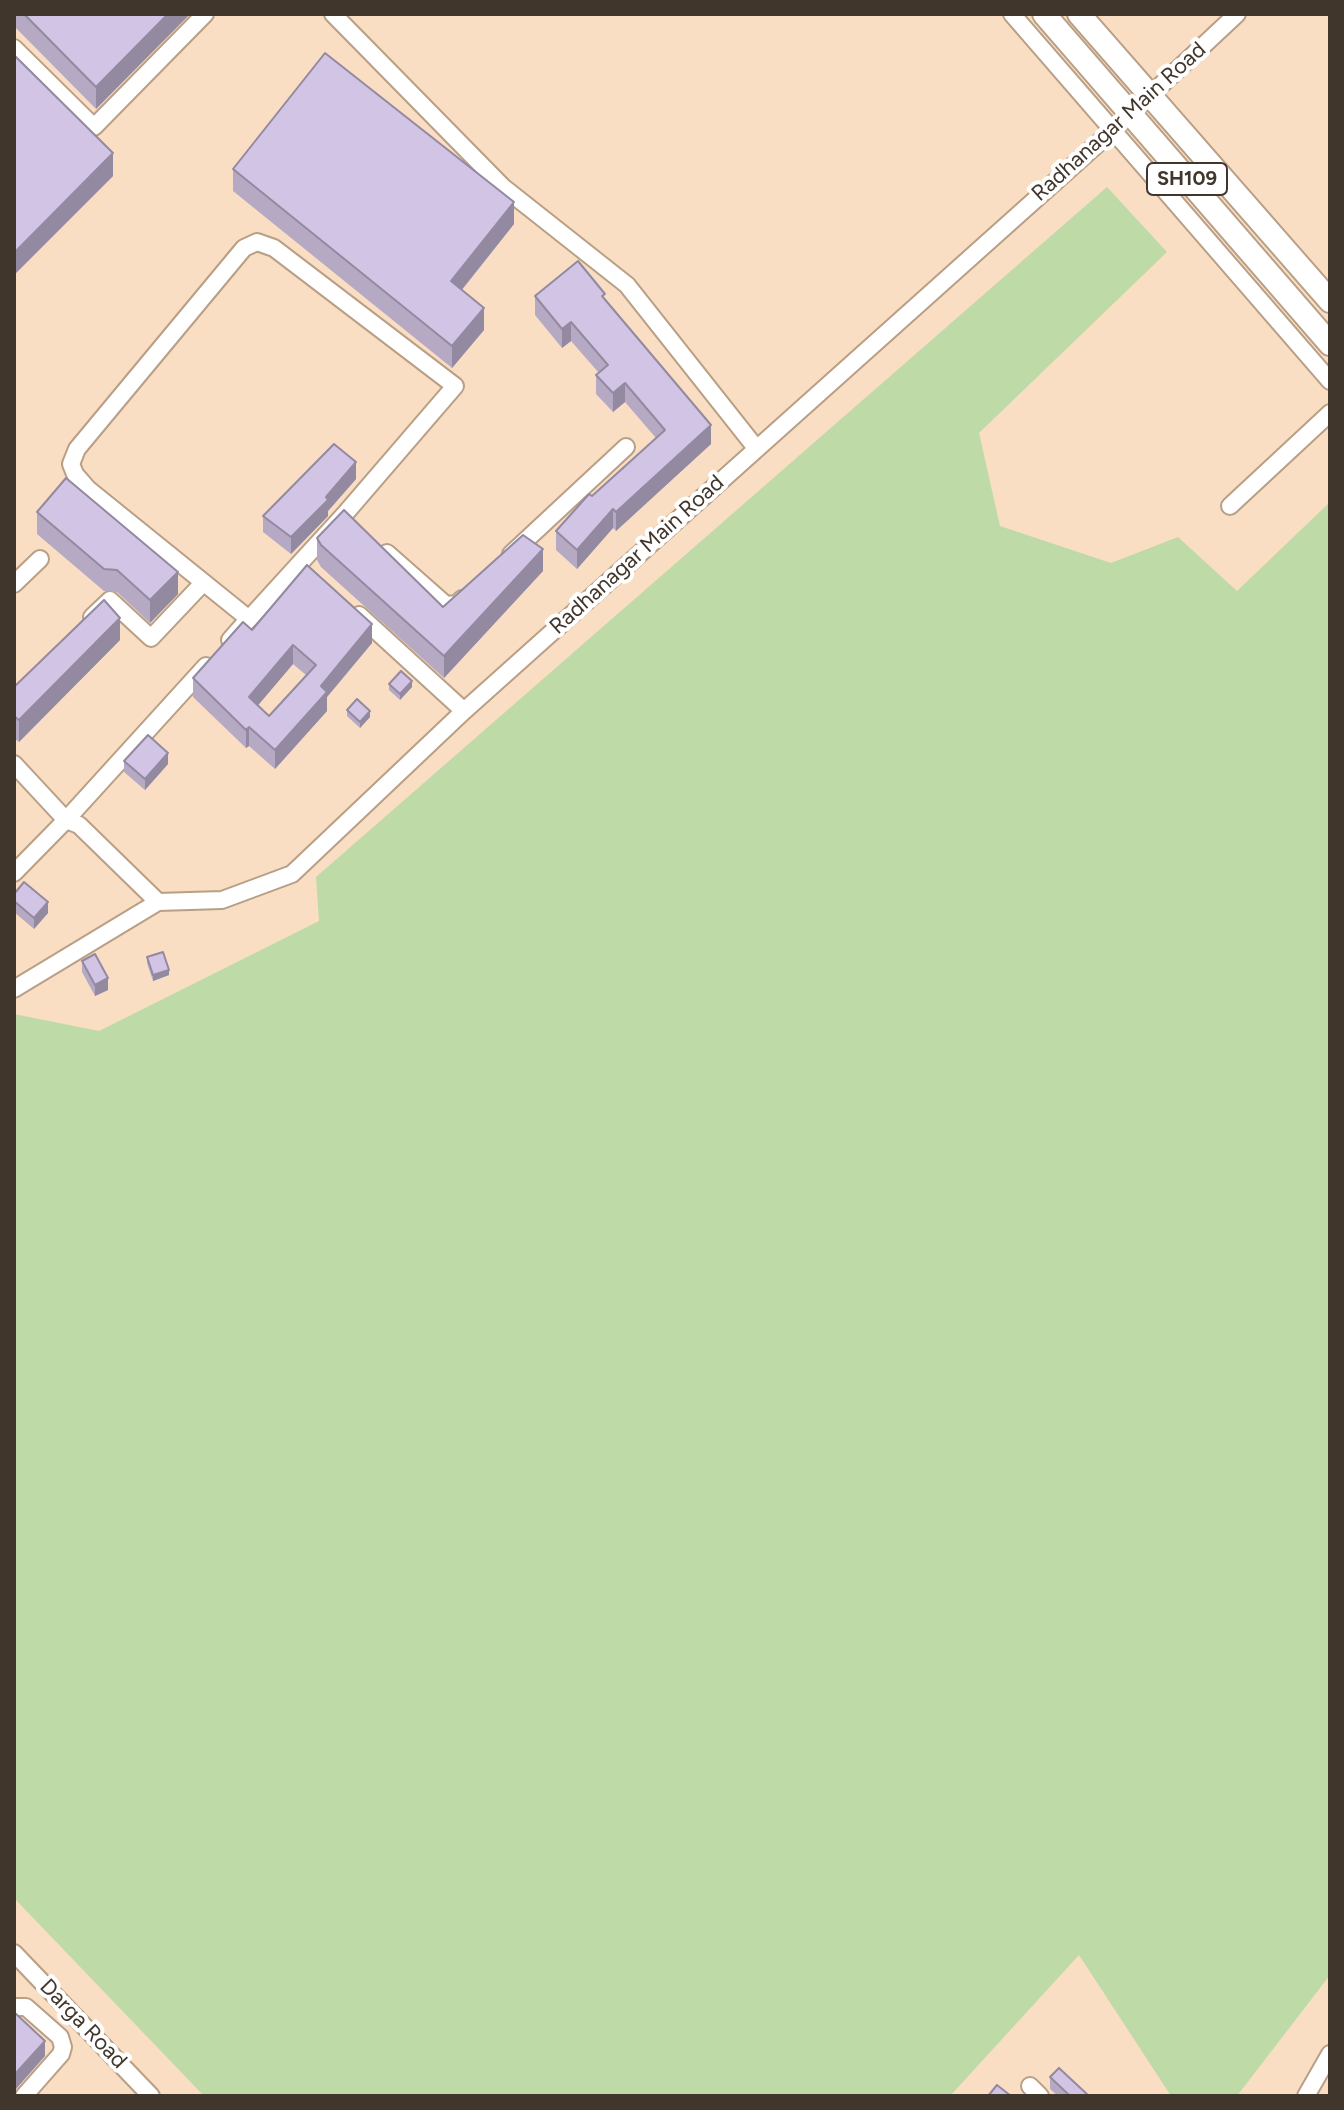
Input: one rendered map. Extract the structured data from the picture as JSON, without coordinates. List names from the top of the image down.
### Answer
{
  "streets": {
    "main road": ["SH109"],
    "street": ["Radhanagar Main Road", "Darga Road"]
  },
  "crossings": [
    ["Radhanagar Main Road", "SH109"]
  ]
}
